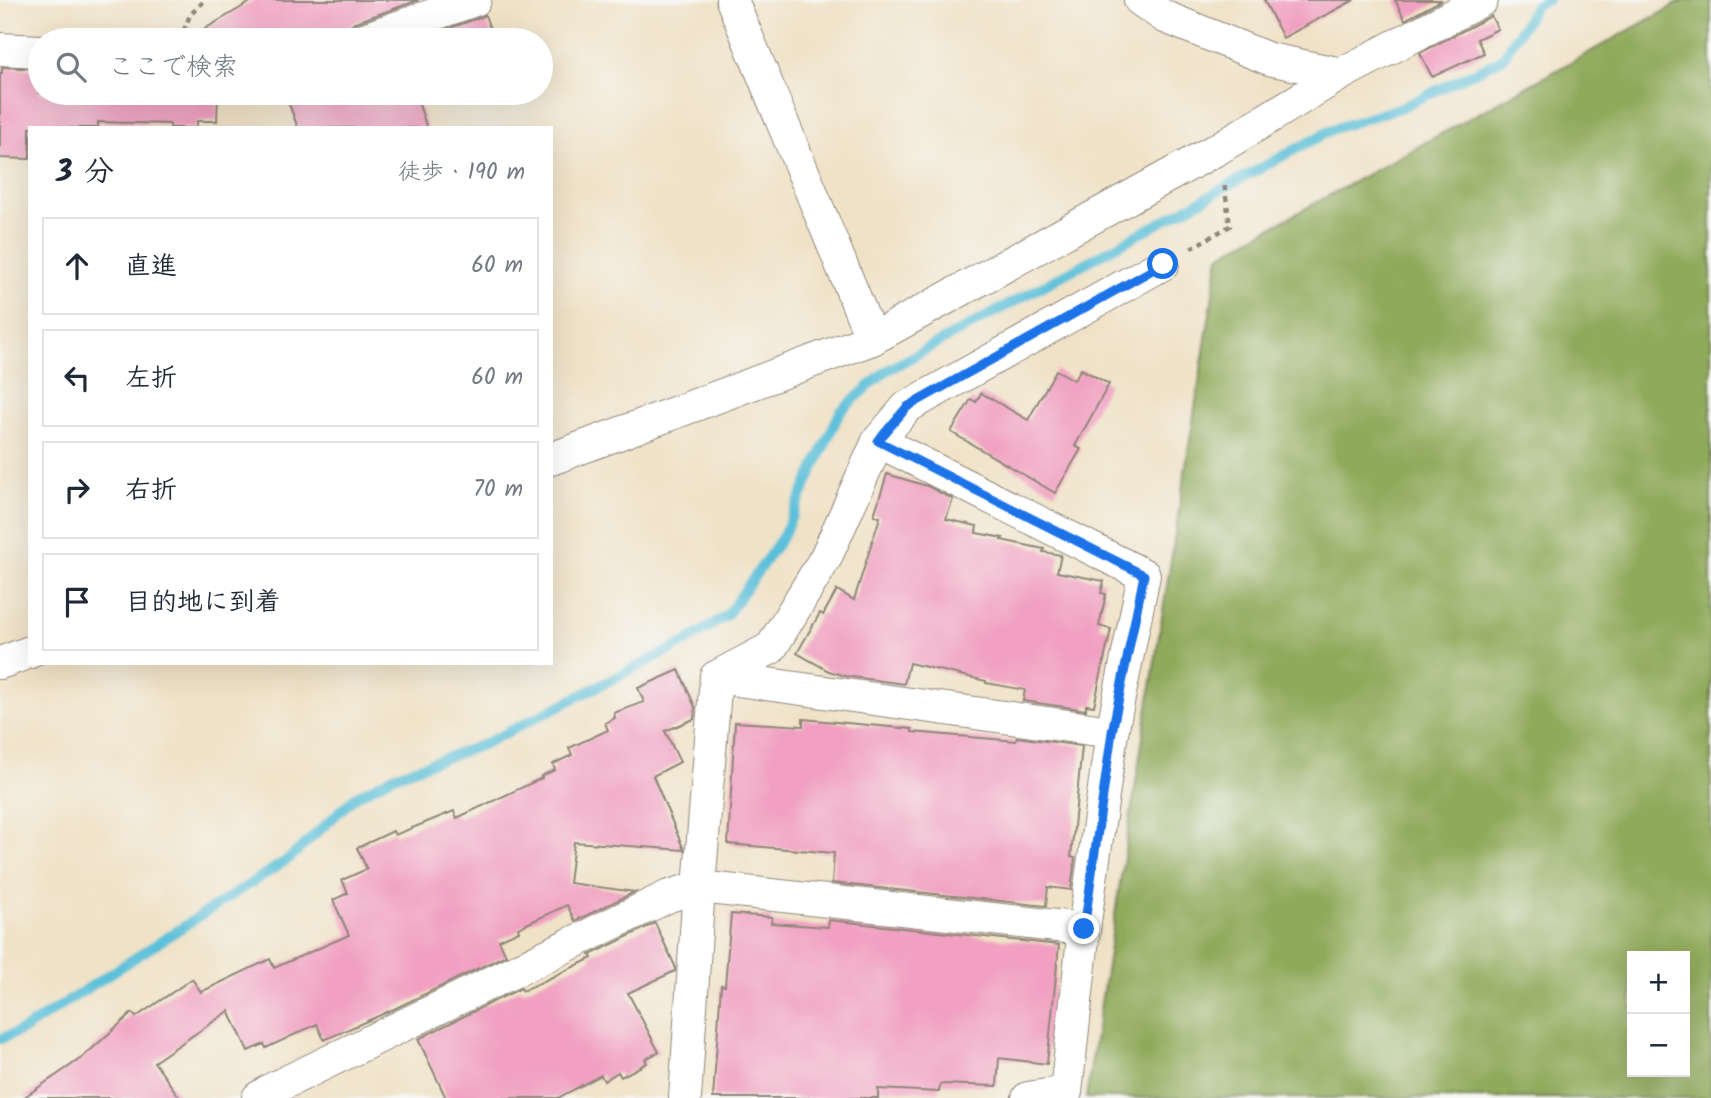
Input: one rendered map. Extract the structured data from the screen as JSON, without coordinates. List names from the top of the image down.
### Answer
{
  "page": {
    "search": "ここで検索",
    "heading": ["3 分", "徒歩 · 190 m"],
    "list": [
      ["直進", "60 m"],
      ["左折", "60 m"],
      ["右折", "70 m"],
      "目的地に到着"
    ],
    "map_buttons": ["+", "−"]
  }
}
